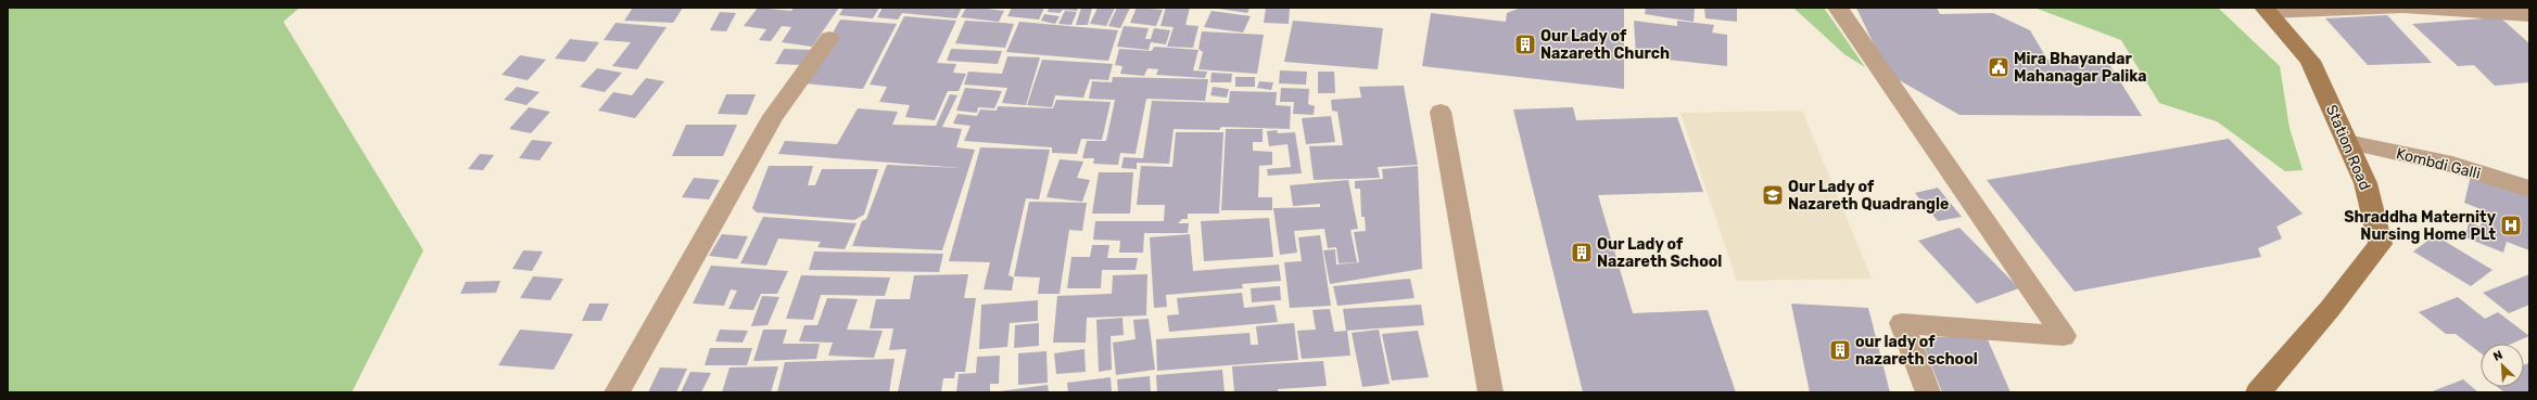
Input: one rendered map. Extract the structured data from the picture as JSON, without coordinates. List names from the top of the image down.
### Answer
{
  "streets": {
    "street": ["Station Road", "Kombdi Galli"]
  },
  "crossings": [
    ["Station Road", "Kombdi Galli"]
  ],
  "places": {
    "building": ["Our Lady of Nazareth Church", "Our Lady of Nazareth School", "our lady of nazareth school"],
    "public building": ["Mira Bhayandar Mahanagar Palika"],
    "school or university": ["Our Lady of Nazareth Quadrangle"],
    "hospital": ["Shraddha Maternity Nursing Home PLt"]
  },
  "north": "top left"
}
